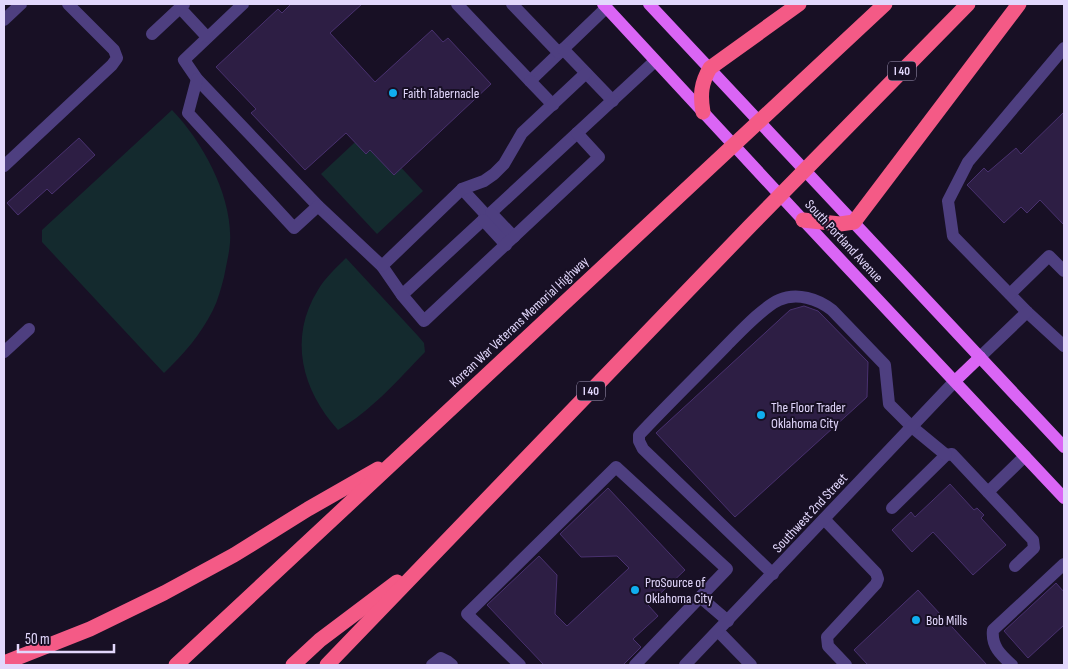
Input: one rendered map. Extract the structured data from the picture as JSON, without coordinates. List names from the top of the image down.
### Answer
{
  "streets": {
    "highway": ["I 40", "Korean War Veterans Memorial Highway"],
    "main road": ["South Portland Avenue"],
    "street": ["Southwest 2nd Street"]
  },
  "crossings": [
    ["South Portland Avenue", "Southwest 2nd Street"]
  ],
  "places": [
    "Faith Tabernacle",
    "The Floor Trader Oklahoma City",
    "ProSource of Oklahoma City",
    "Bob Mills"
  ],
  "scale_bar": "50 m"
}
